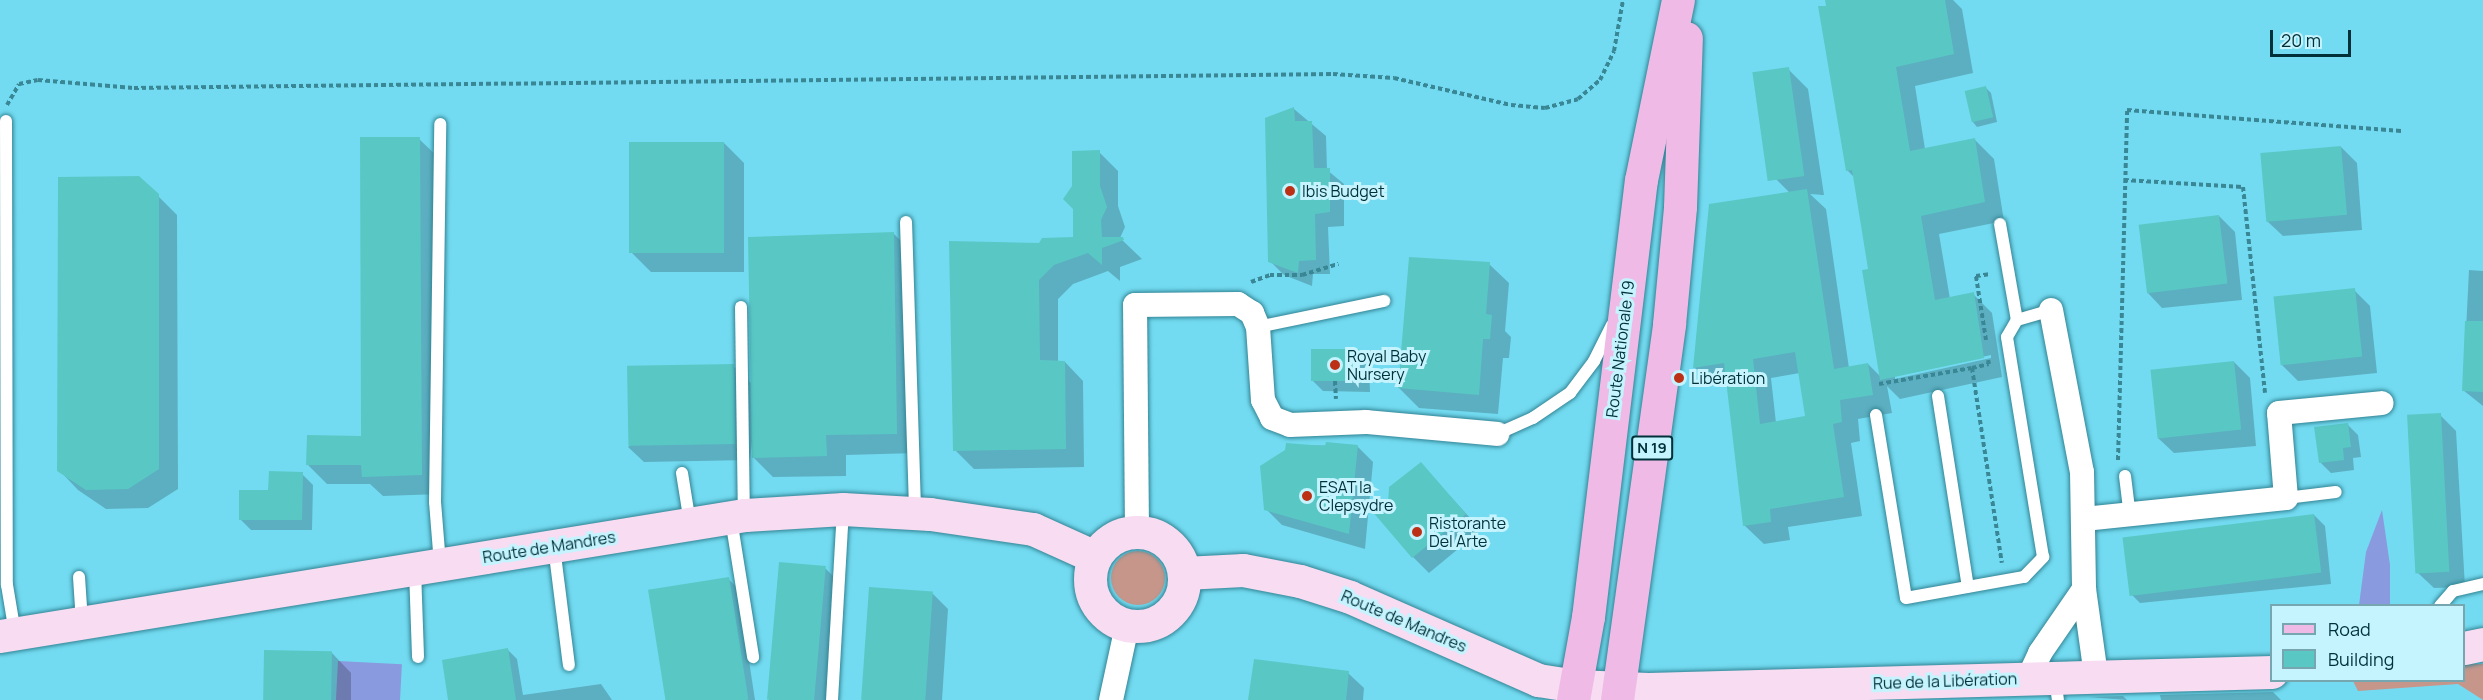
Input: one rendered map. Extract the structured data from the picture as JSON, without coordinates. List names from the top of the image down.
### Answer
{
  "streets": {
    "main road": ["Route Nationale 19", "N 19"],
    "street": ["Route de Mandres", "Rue de la Libération"]
  },
  "crossings": [
    ["Route Nationale 19", "Route de Mandres"],
    ["N 19", "Route de Mandres"],
    ["N 19", "Rue de la Libération"],
    ["Route de Mandres", "Rue de la Libération"]
  ],
  "places": [
    "Ibis Budget",
    "Royal Baby Nursery",
    "Libération",
    "ESAT la Clepsydre",
    "Ristorante Del Arte"
  ],
  "legend": ["Road", "Building"],
  "scale_bar": "20 m"
}
